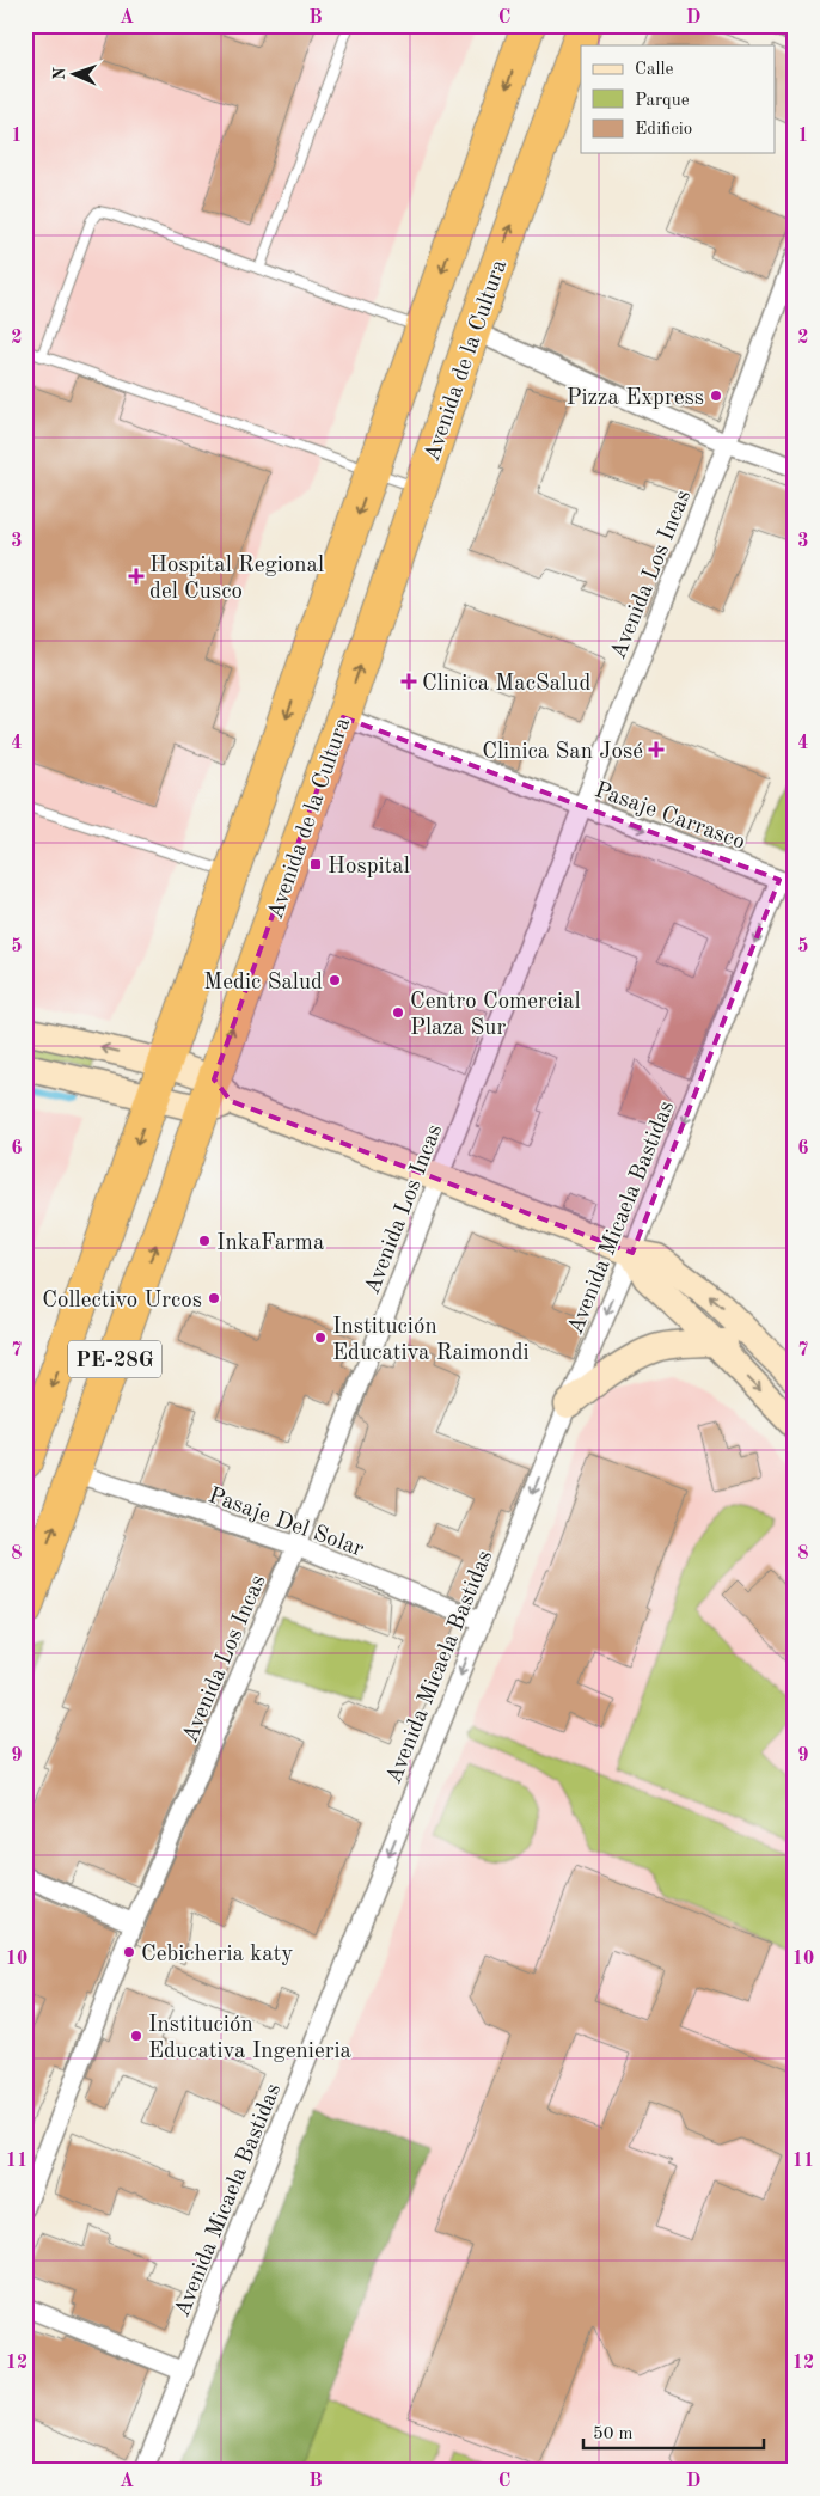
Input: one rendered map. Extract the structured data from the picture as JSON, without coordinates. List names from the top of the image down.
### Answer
{
  "streets": {
    "highway": ["Avenida de la Cultura", "PE-28G"],
    "street": [
      "Avenida Los Incas",
      "Pasaje Carrasco",
      "Avenida Micaela Bastidas",
      "Pasaje Del Solar"
    ]
  },
  "crossings": [
    ["Avenida de la Cultura", "Pasaje Carrasco"],
    ["Avenida de la Cultura", "Pasaje Del Solar"],
    ["Avenida Los Incas", "Pasaje Carrasco"],
    ["Avenida Los Incas", "Pasaje Del Solar"],
    ["Pasaje Carrasco", "Avenida Micaela Bastidas"],
    ["Avenida Micaela Bastidas", "Pasaje Del Solar"]
  ],
  "one_way": ["Pasaje Carrasco", "Avenida Micaela Bastidas"],
  "places": {
    "other": [
      "Pizza Express",
      "Medic Salud",
      "Centro Comercial Plaza Sur",
      "InkaFarma",
      "Collectivo Urcos",
      "Institución Educativa Raimondi",
      "Cebicheria katy",
      "Institución Educativa Ingenieria"
    ],
    "health": ["Hospital Regional del Cusco", "Clinica MacSalud", "Clinica San José"],
    "transit": ["Hospital"]
  },
  "legend": ["Calle", "Parque", "Edificio"],
  "scale_bar": "50 m",
  "north": "left",
  "grid": {
    "columns": [
      "A",
      "B",
      "C",
      "D"
    ],
    "rows": [
      "1",
      "2",
      "3",
      "4",
      "5",
      "6",
      "7",
      "8",
      "9",
      "10",
      "11",
      "12"
    ]
  }
}
